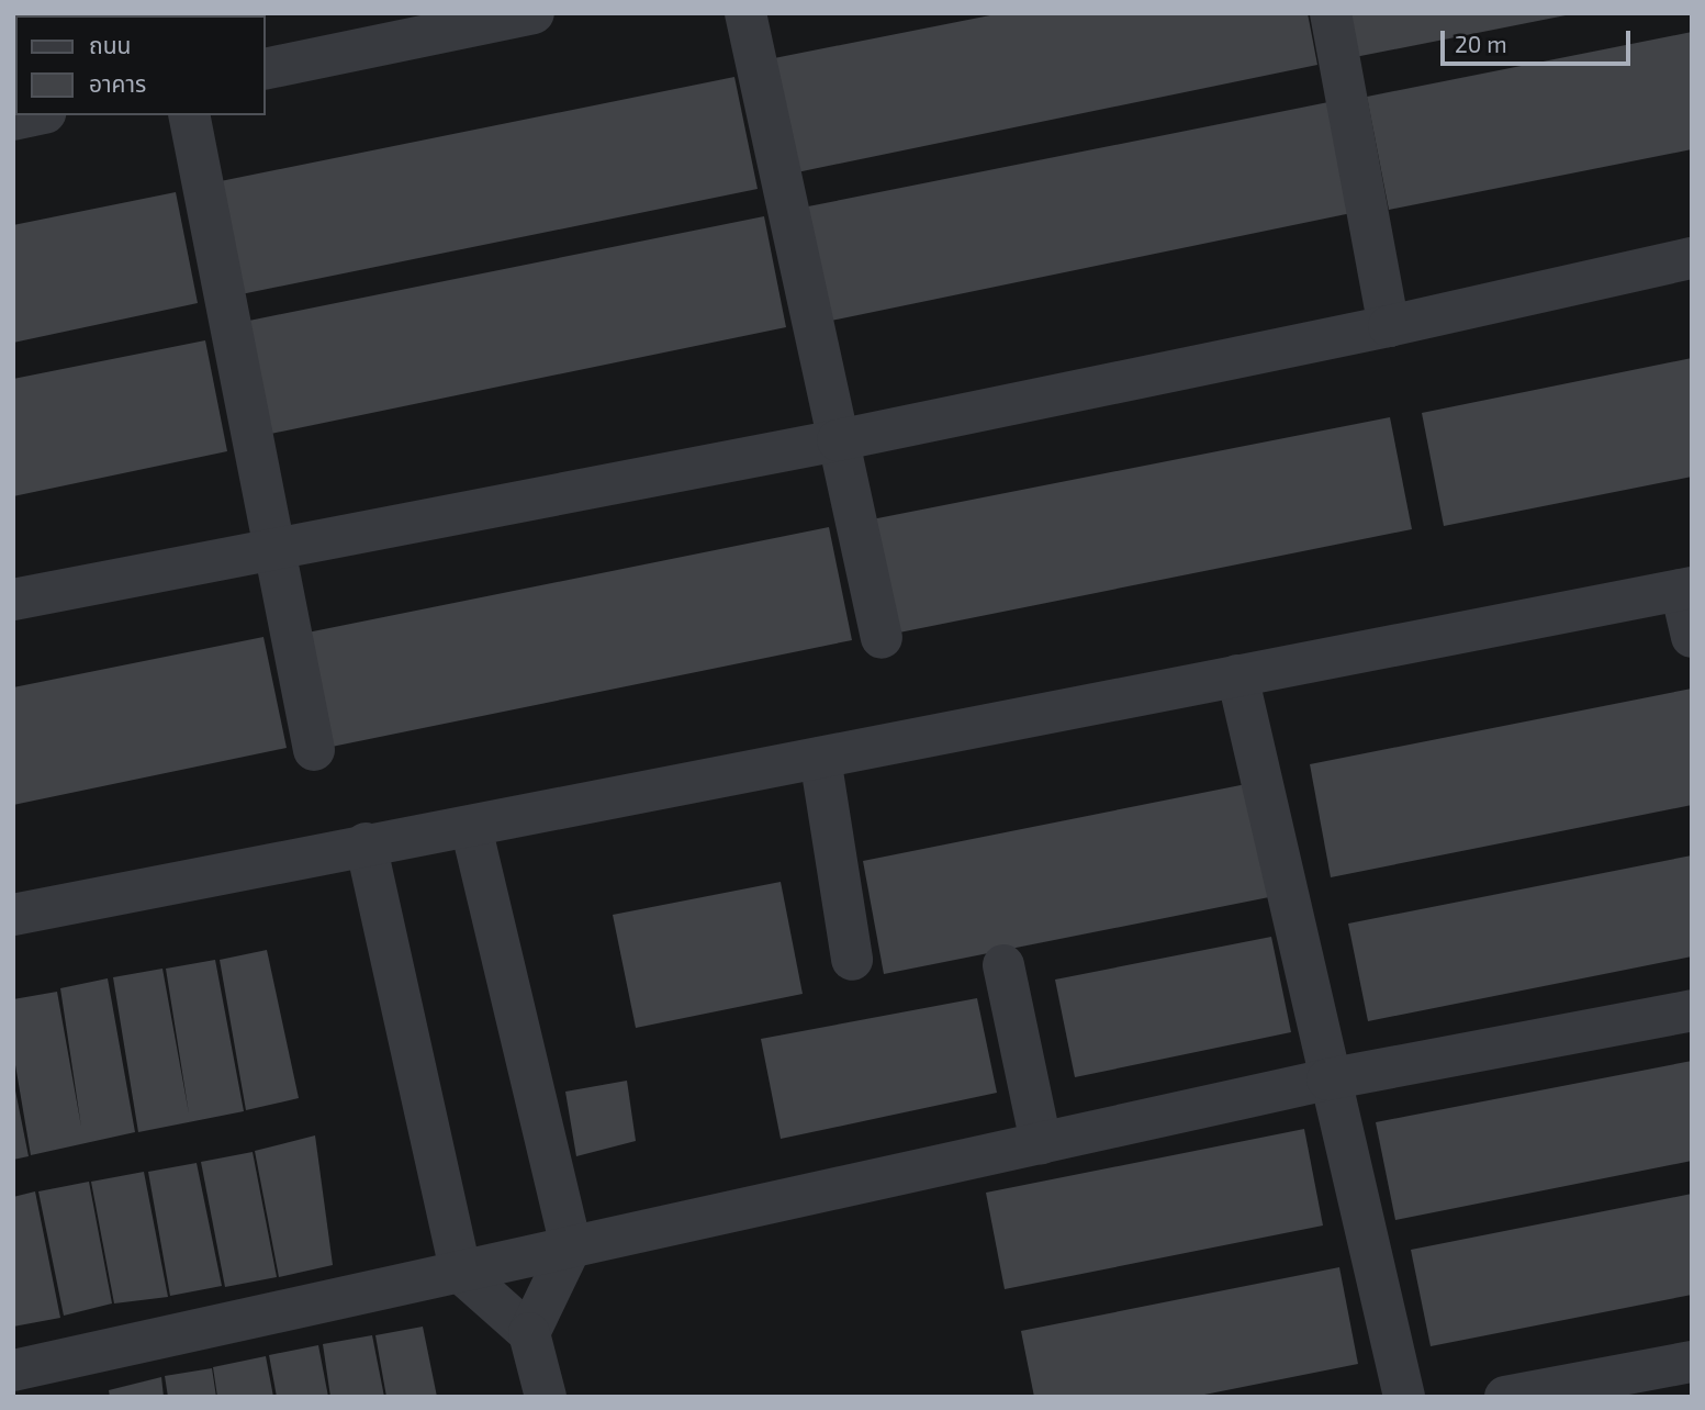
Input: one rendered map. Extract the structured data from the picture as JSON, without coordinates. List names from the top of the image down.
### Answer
{
  "legend": ["ถนน", "อาคาร"],
  "scale_bar": "20 m"
}
